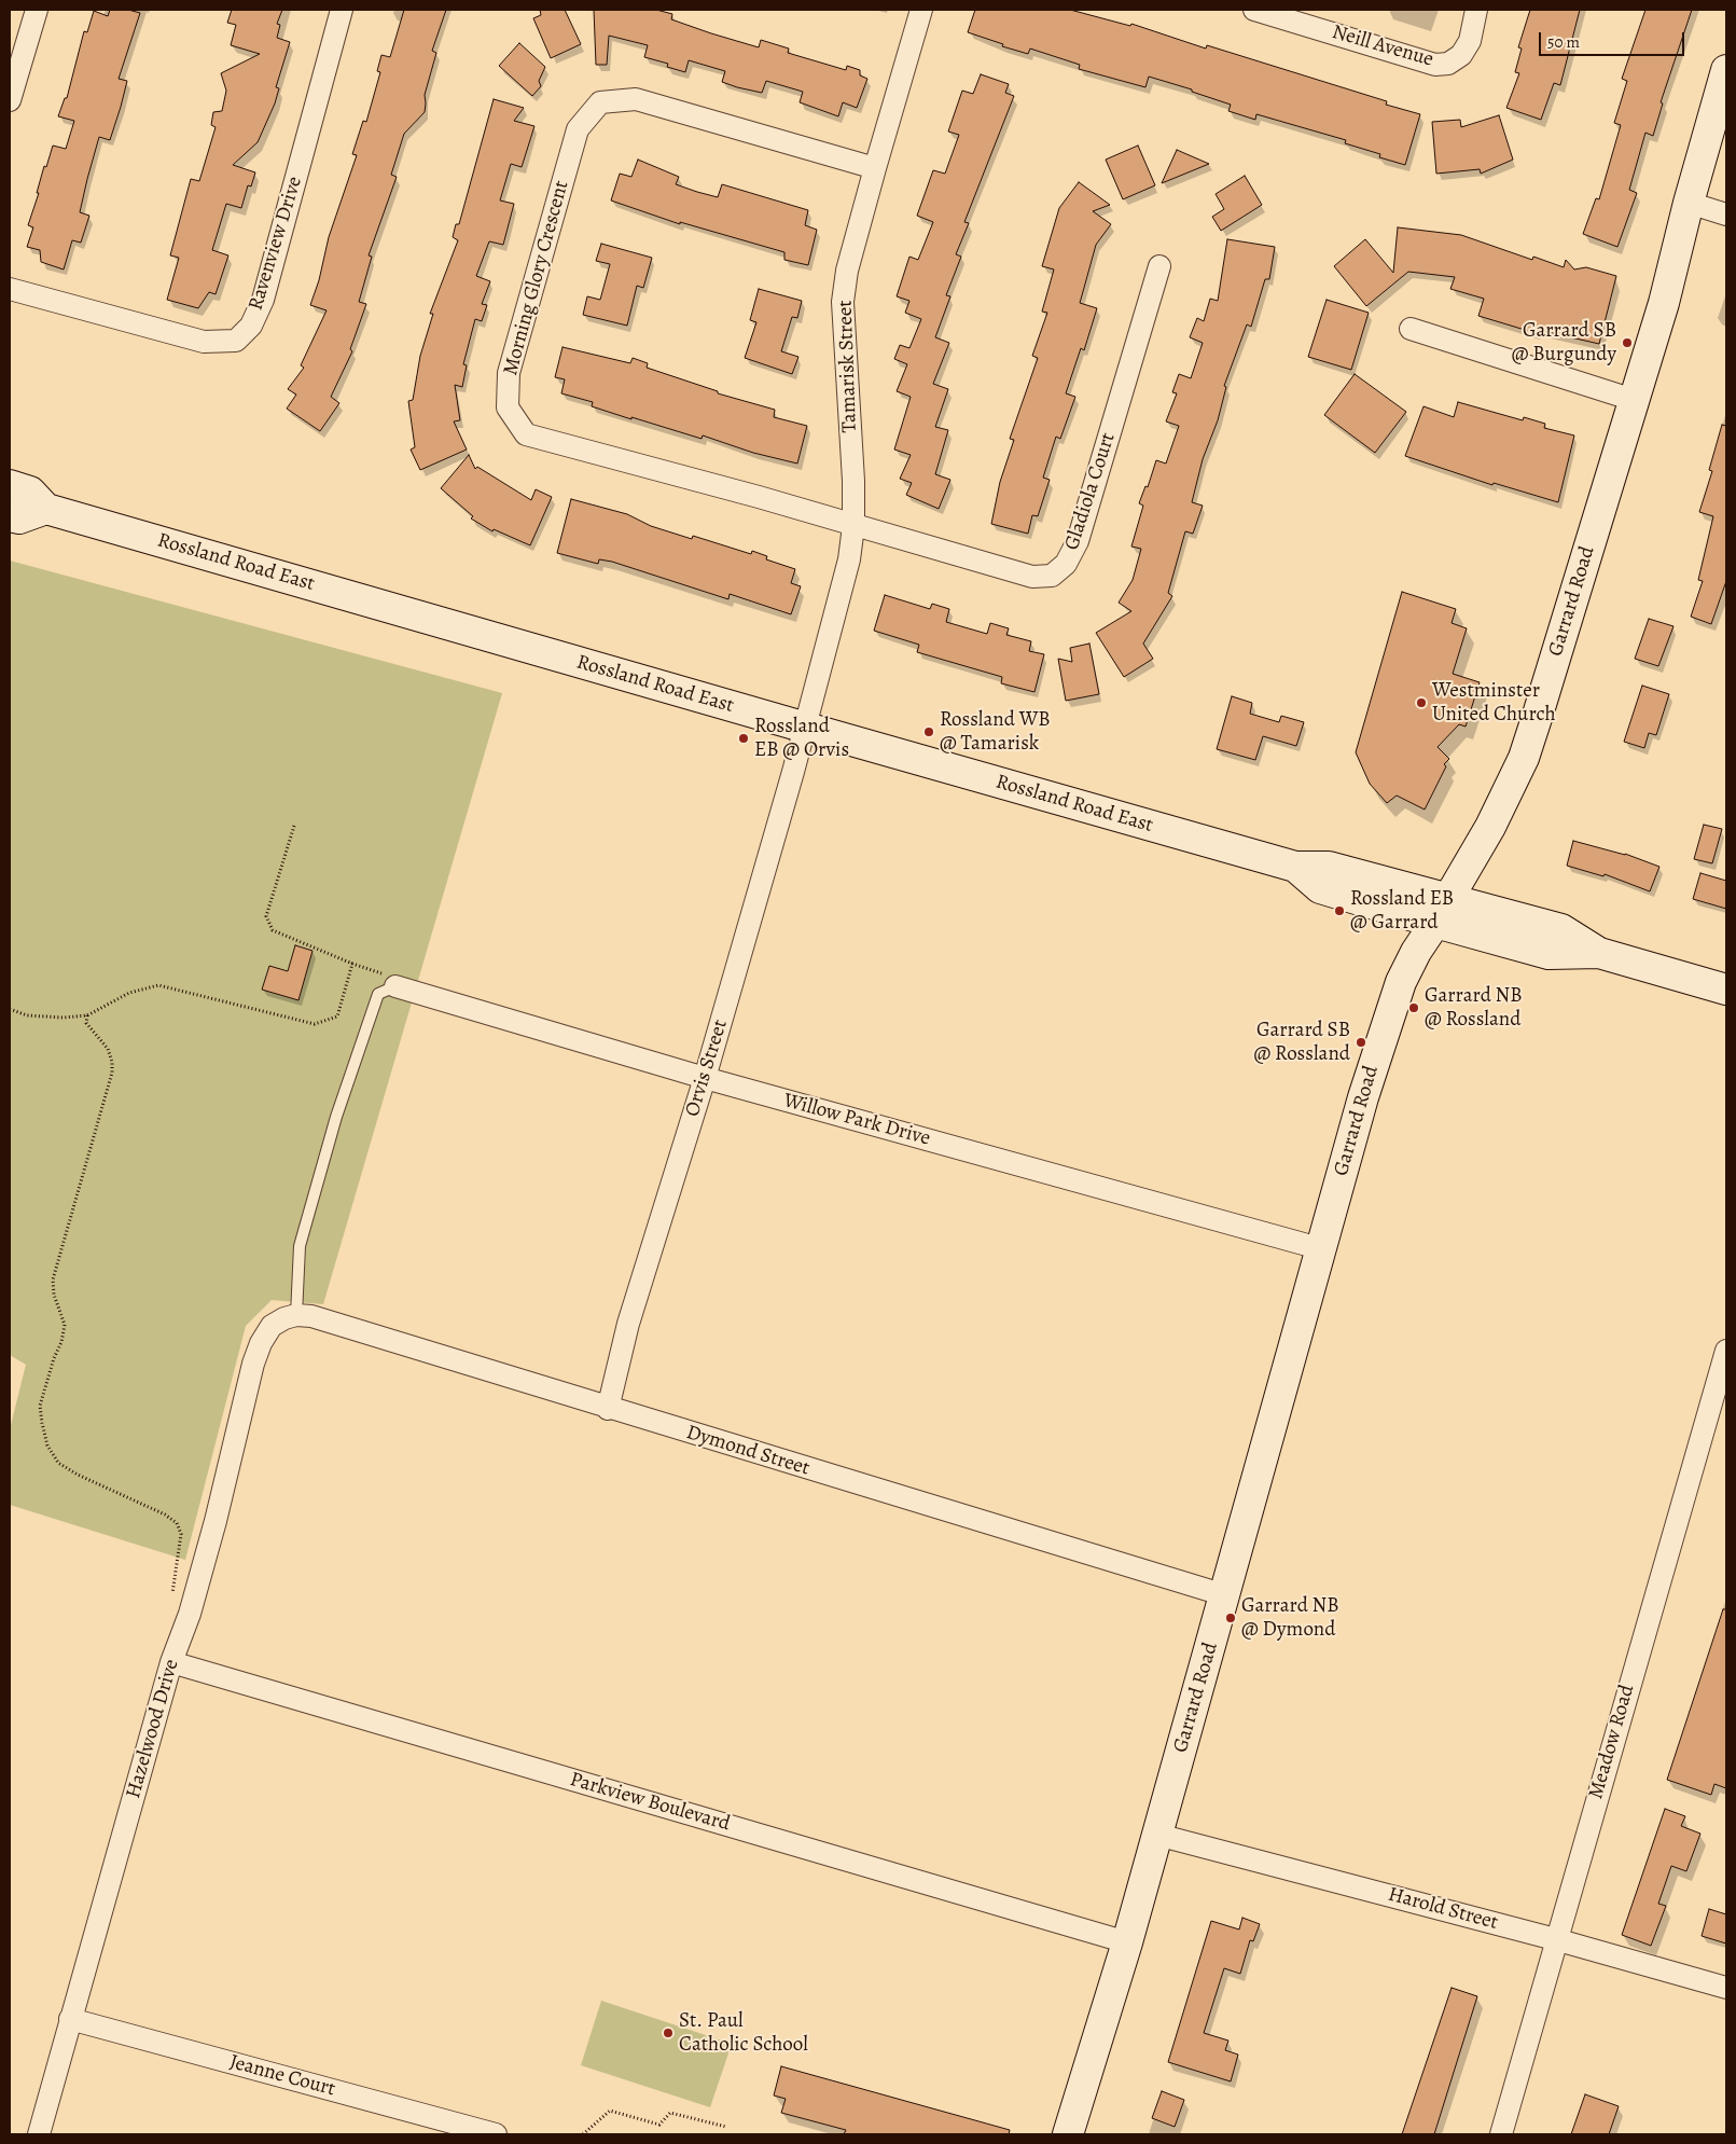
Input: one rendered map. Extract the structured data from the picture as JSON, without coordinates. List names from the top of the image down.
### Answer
{
  "streets": {
    "main road": ["Rossland Road East", "Garrard Road"],
    "street": [
      "Neill Avenue",
      "Ravenview Drive",
      "Morning Glory Crescent",
      "Tamarisk Street",
      "Gladiola Court",
      "Orvis Street",
      "Willow Park Drive",
      "Dymond Street",
      "Hazelwood Drive",
      "Meadow Road",
      "Parkview Boulevard",
      "Harold Street",
      "Jeanne Court"
    ]
  },
  "crossings": [
    ["Morning Glory Crescent", "Tamarisk Street"],
    ["Morning Glory Crescent", "Gladiola Court"],
    ["Tamarisk Street", "Gladiola Court"],
    ["Tamarisk Street", "Rossland Road East"],
    ["Tamarisk Street", "Orvis Street"],
    ["Rossland Road East", "Garrard Road"],
    ["Rossland Road East", "Orvis Street"],
    ["Garrard Road", "Willow Park Drive"],
    ["Garrard Road", "Dymond Street"],
    ["Garrard Road", "Parkview Boulevard"],
    ["Garrard Road", "Harold Street"],
    ["Orvis Street", "Willow Park Drive"],
    ["Orvis Street", "Dymond Street"],
    ["Dymond Street", "Hazelwood Drive"],
    ["Hazelwood Drive", "Parkview Boulevard"],
    ["Hazelwood Drive", "Jeanne Court"],
    ["Meadow Road", "Harold Street"]
  ],
  "places": [
    "Garrard SB @ Burgundy",
    "Westminster United Church",
    "Rossland WB @ Tamarisk",
    "Rossland EB @ Orvis",
    "Rossland EB @ Garrard",
    "Garrard NB @ Rossland",
    "Garrard SB @ Rossland",
    "Garrard NB @ Dymond",
    "St. Paul Catholic School"
  ],
  "scale_bar": "50 m"
}
